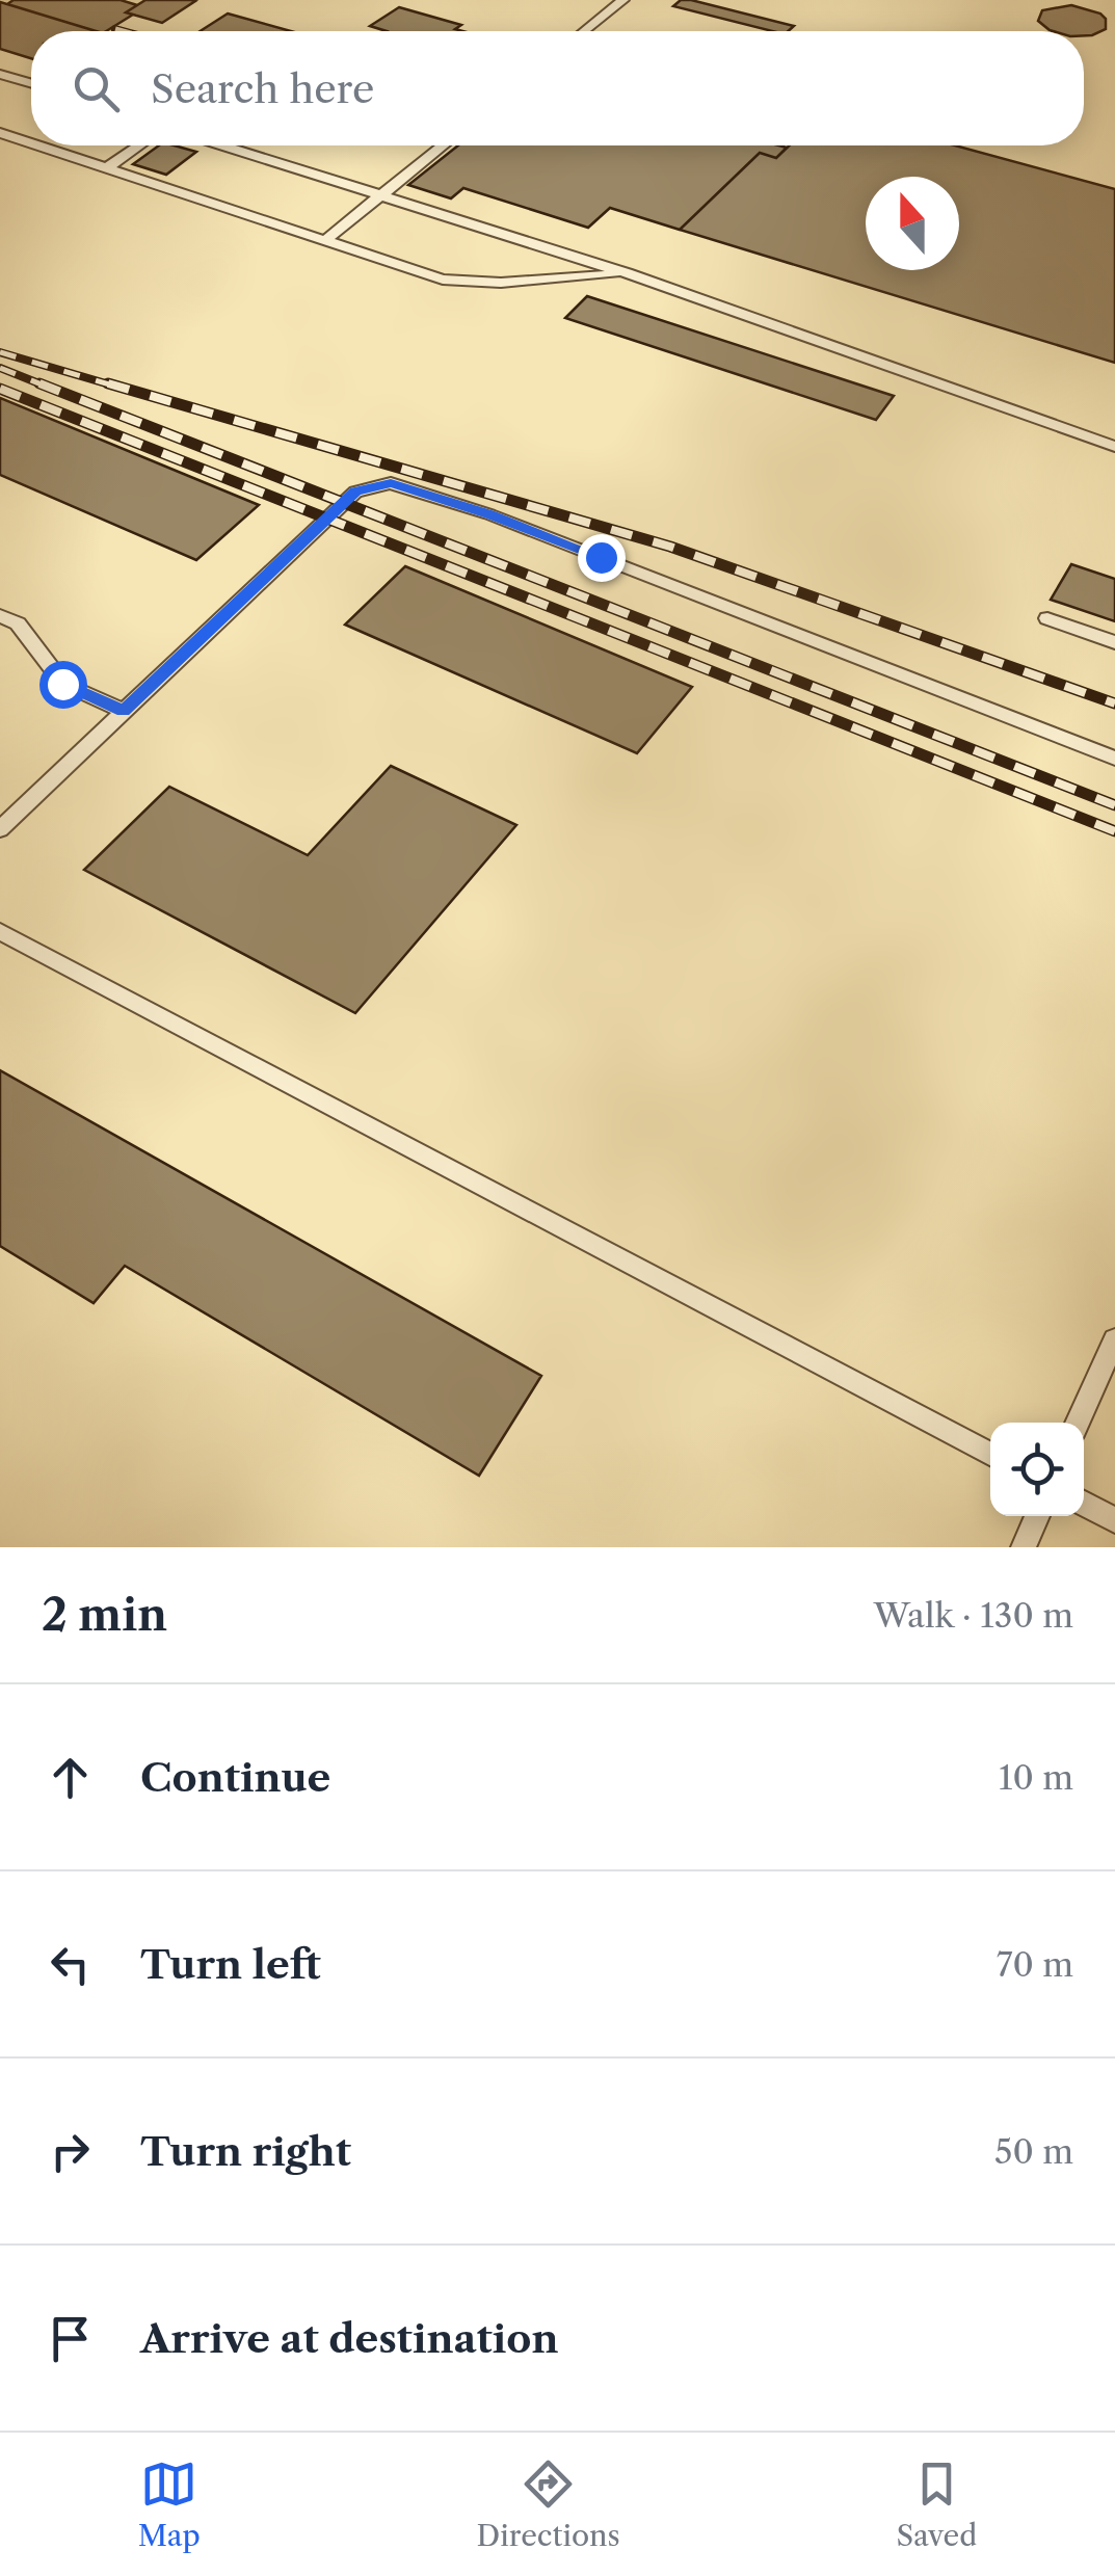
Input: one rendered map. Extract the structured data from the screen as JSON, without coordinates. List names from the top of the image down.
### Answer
{
  "north": "top",
  "page": {
    "search": "Search here",
    "heading": ["2 min", "Walk · 130 m"],
    "list": [
      ["Continue", "10 m"],
      ["Turn left", "70 m"],
      ["Turn right", "50 m"],
      "Arrive at destination"
    ],
    "nav": ["Map", "Directions", "Saved"]
  }
}
